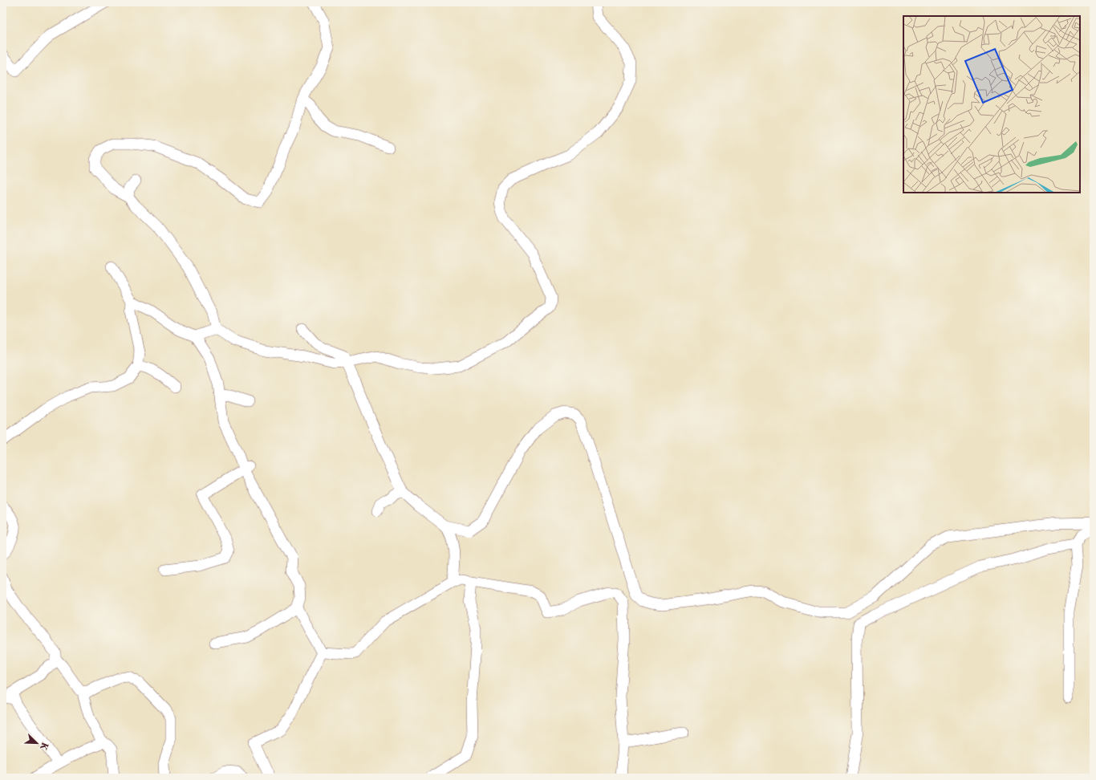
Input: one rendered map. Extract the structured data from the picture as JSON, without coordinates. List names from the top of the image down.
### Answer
{
  "north": "bottom right"
}
